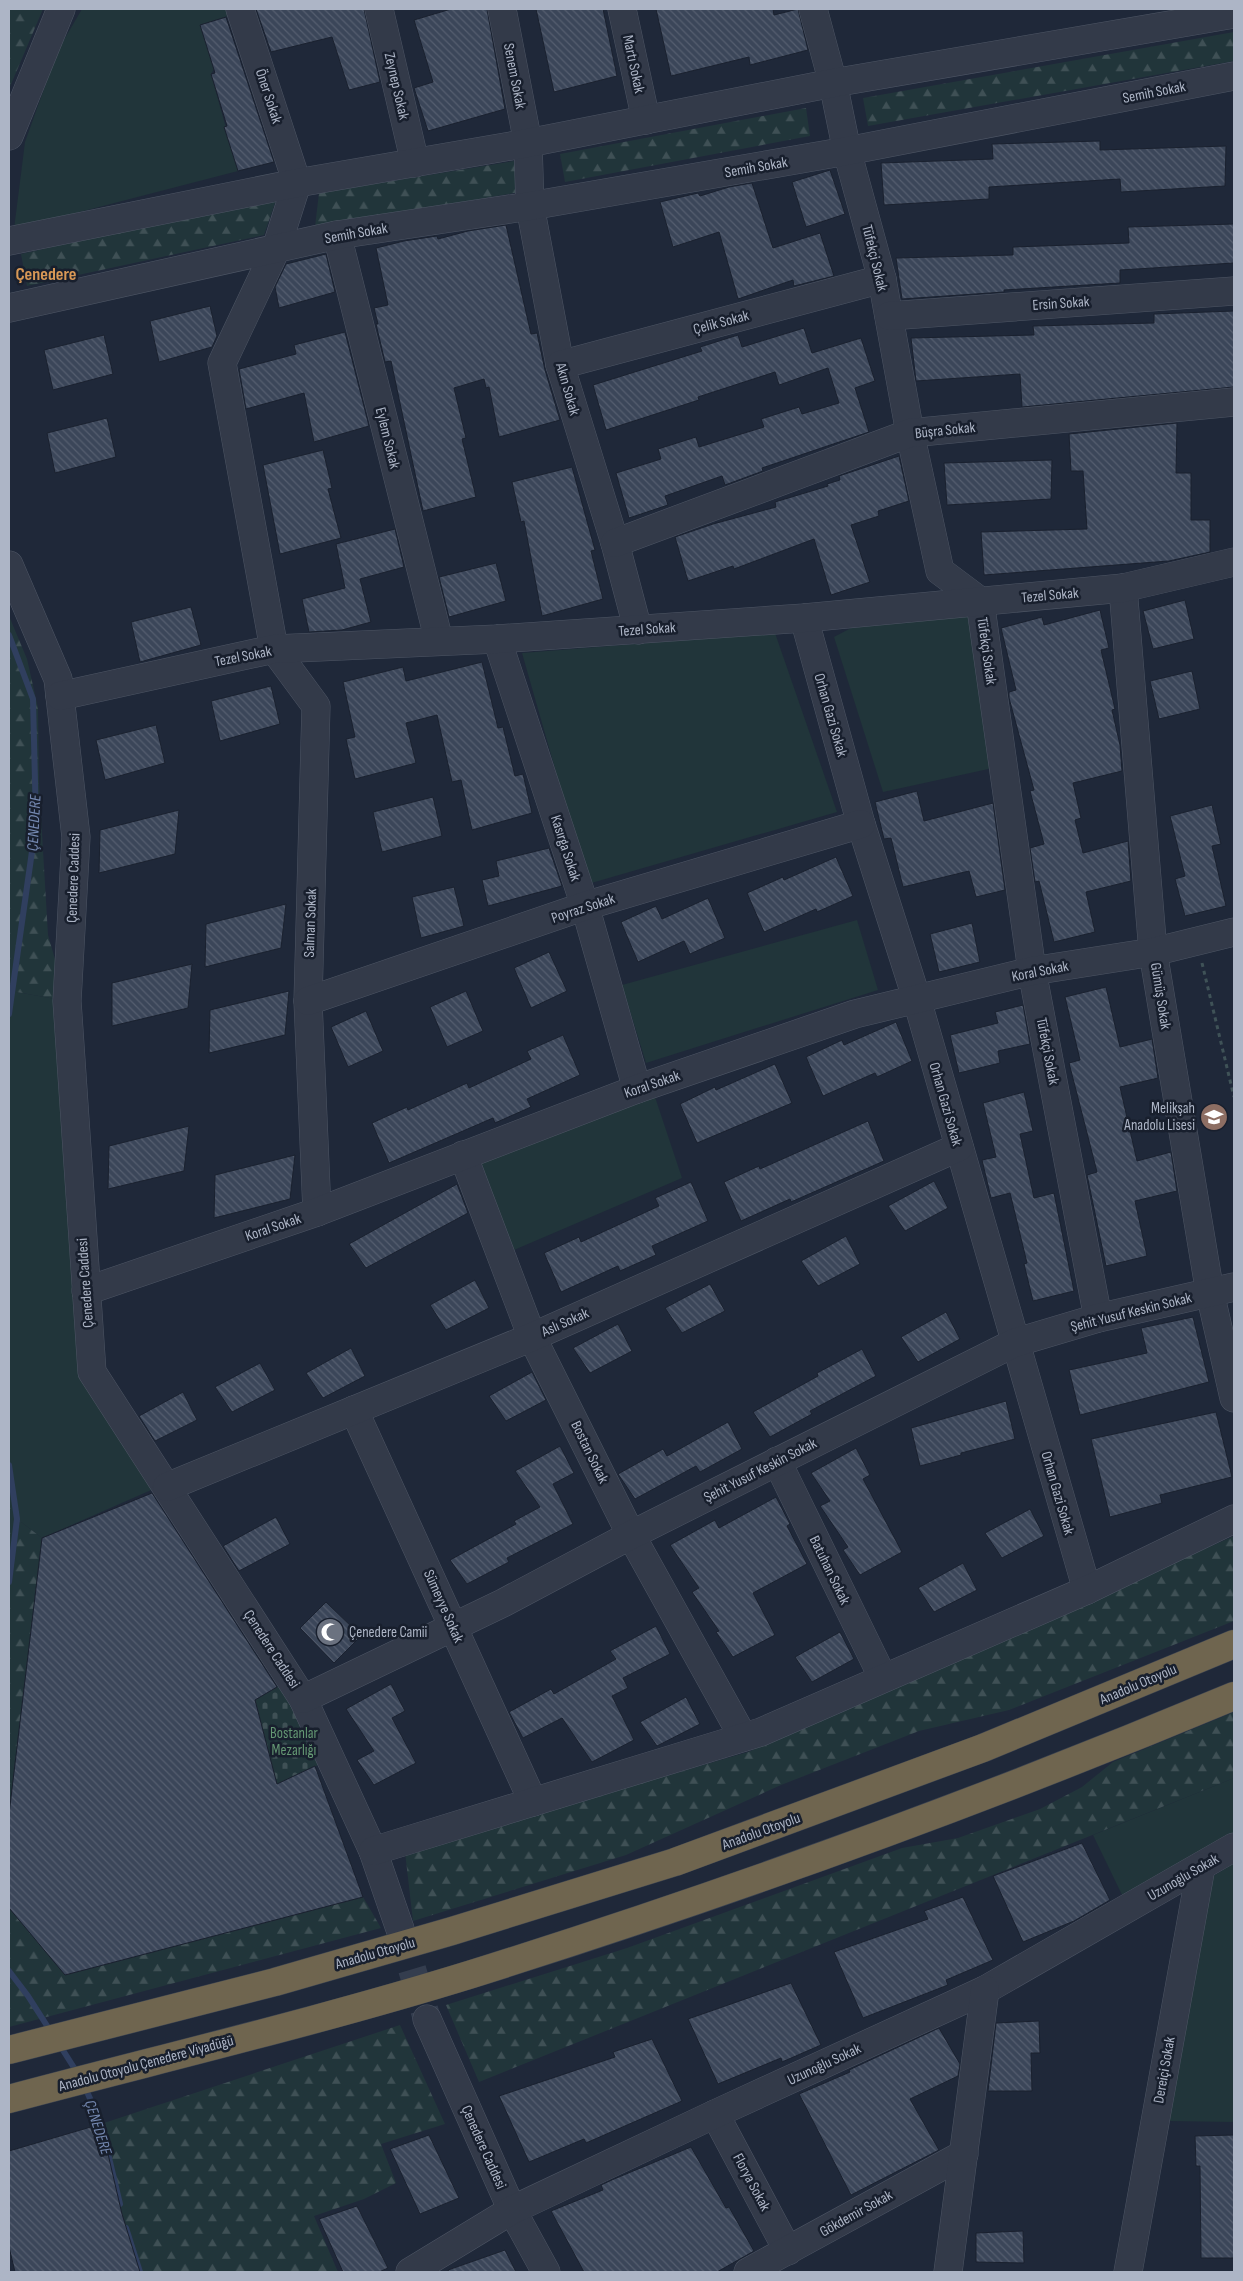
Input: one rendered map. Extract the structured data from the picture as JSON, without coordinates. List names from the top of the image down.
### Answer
{
  "streets": {
    "highway": ["Anadolu Otoyolu", "Anadolu Otoyolu Çenedere Viyadüğü"],
    "street": [
      "Martı Sokak",
      "Senem Sokak",
      "Zeynep Sokak",
      "Semih Sokak",
      "Öner Sokak",
      "Tüfekçi Sokak",
      "Ersin Sokak",
      "Çelik Sokak",
      "Akın Sokak",
      "Büşra Sokak",
      "Eylem Sokak",
      "Tezel Sokak",
      "Orhan Gazi Sokak",
      "Kasırga Sokak",
      "Çenedere Caddesi",
      "Poyraz Sokak",
      "Salman Sokak",
      "Koral Sokak",
      "Gümüş Sokak",
      "Şehit Yusuf Keskin Sokak",
      "Aslı Sokak",
      "Bostan Sokak",
      "Batuhan Sokak",
      "Sümeyye Sokak",
      "Uzunoğlu Sokak",
      "Dereiçi Sokak",
      "Florya Sokak",
      "Gökdemir Sokak"
    ]
  },
  "crossings": [
    ["Senem Sokak", "Akın Sokak"],
    ["Semih Sokak", "Tüfekçi Sokak"],
    ["Semih Sokak", "Akın Sokak"],
    ["Semih Sokak", "Eylem Sokak"],
    ["Tüfekçi Sokak", "Ersin Sokak"],
    ["Tüfekçi Sokak", "Çelik Sokak"],
    ["Tüfekçi Sokak", "Büşra Sokak"],
    ["Tüfekçi Sokak", "Tezel Sokak"],
    ["Tüfekçi Sokak", "Koral Sokak"],
    ["Tüfekçi Sokak", "Şehit Yusuf Keskin Sokak"],
    ["Çelik Sokak", "Akın Sokak"],
    ["Akın Sokak", "Büşra Sokak"],
    ["Akın Sokak", "Tezel Sokak"],
    ["Eylem Sokak", "Tezel Sokak"],
    ["Tezel Sokak", "Orhan Gazi Sokak"],
    ["Tezel Sokak", "Kasırga Sokak"],
    ["Tezel Sokak", "Çenedere Caddesi"],
    ["Tezel Sokak", "Salman Sokak"],
    ["Tezel Sokak", "Gümüş Sokak"],
    ["Orhan Gazi Sokak", "Poyraz Sokak"],
    ["Orhan Gazi Sokak", "Koral Sokak"],
    ["Orhan Gazi Sokak", "Şehit Yusuf Keskin Sokak"],
    ["Orhan Gazi Sokak", "Aslı Sokak"],
    ["Kasırga Sokak", "Poyraz Sokak"],
    ["Kasırga Sokak", "Koral Sokak"],
    ["Çenedere Caddesi", "Koral Sokak"],
    ["Çenedere Caddesi", "Şehit Yusuf Keskin Sokak"],
    ["Çenedere Caddesi", "Aslı Sokak"],
    ["Çenedere Caddesi", "Uzunoğlu Sokak"],
    ["Poyraz Sokak", "Salman Sokak"],
    ["Salman Sokak", "Koral Sokak"],
    ["Koral Sokak", "Gümüş Sokak"],
    ["Koral Sokak", "Bostan Sokak"],
    ["Gümüş Sokak", "Şehit Yusuf Keskin Sokak"],
    ["Şehit Yusuf Keskin Sokak", "Bostan Sokak"],
    ["Şehit Yusuf Keskin Sokak", "Batuhan Sokak"],
    ["Şehit Yusuf Keskin Sokak", "Sümeyye Sokak"],
    ["Aslı Sokak", "Bostan Sokak"],
    ["Aslı Sokak", "Sümeyye Sokak"],
    ["Uzunoğlu Sokak", "Dereiçi Sokak"],
    ["Uzunoğlu Sokak", "Florya Sokak"],
    ["Florya Sokak", "Gökdemir Sokak"]
  ],
  "districts": ["Çenedere"],
  "water": ["ÇENEDERE"],
  "parks": ["Bostanlar Mezarlığı"],
  "places": {
    "school or university": ["Melikşah Anadolu Lisesi"],
    "mosque": ["Çenedere Camii"]
  }
}
